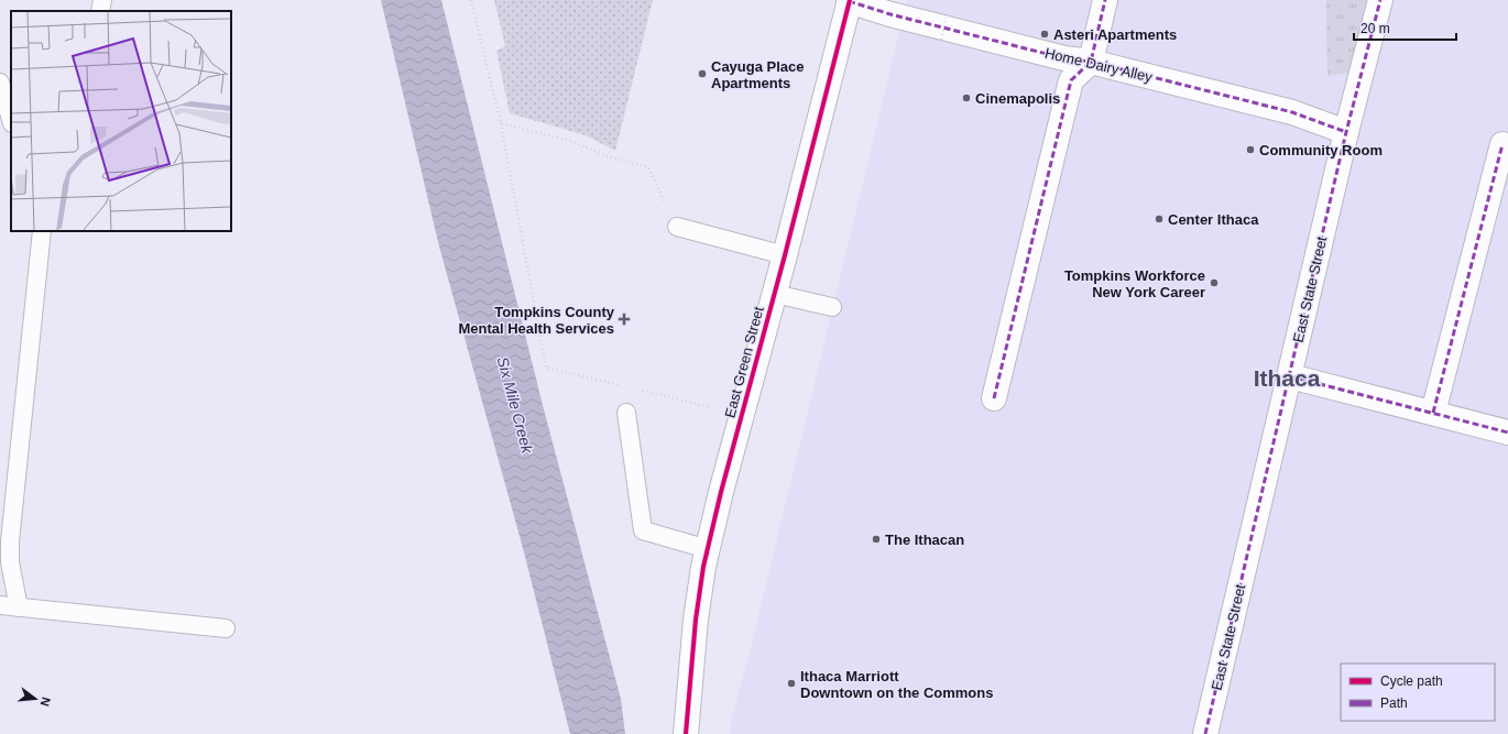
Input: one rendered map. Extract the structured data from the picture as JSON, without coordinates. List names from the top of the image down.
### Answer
{
  "streets": {
    "main road": ["Home Dairy Alley", "East State Street", "East Green Street"]
  },
  "crossings": [
    ["Home Dairy Alley", "East State Street"],
    ["Home Dairy Alley", "East Green Street"]
  ],
  "districts": ["Ithaca"],
  "water": ["Six Mile Creek"],
  "places": {
    "other": [
      "Asteri Apartments",
      "Cayuga Place Apartments",
      "Cinemapolis",
      "Community Room",
      "Center Ithaca",
      "Tompkins Workforce New York Career",
      "The Ithacan",
      "Ithaca Marriott Downtown on the Commons"
    ],
    "health": ["Tompkins County Mental Health Services"]
  },
  "legend": ["Cycle path", "Path"],
  "scale_bar": "20 m",
  "north": "right"
}
